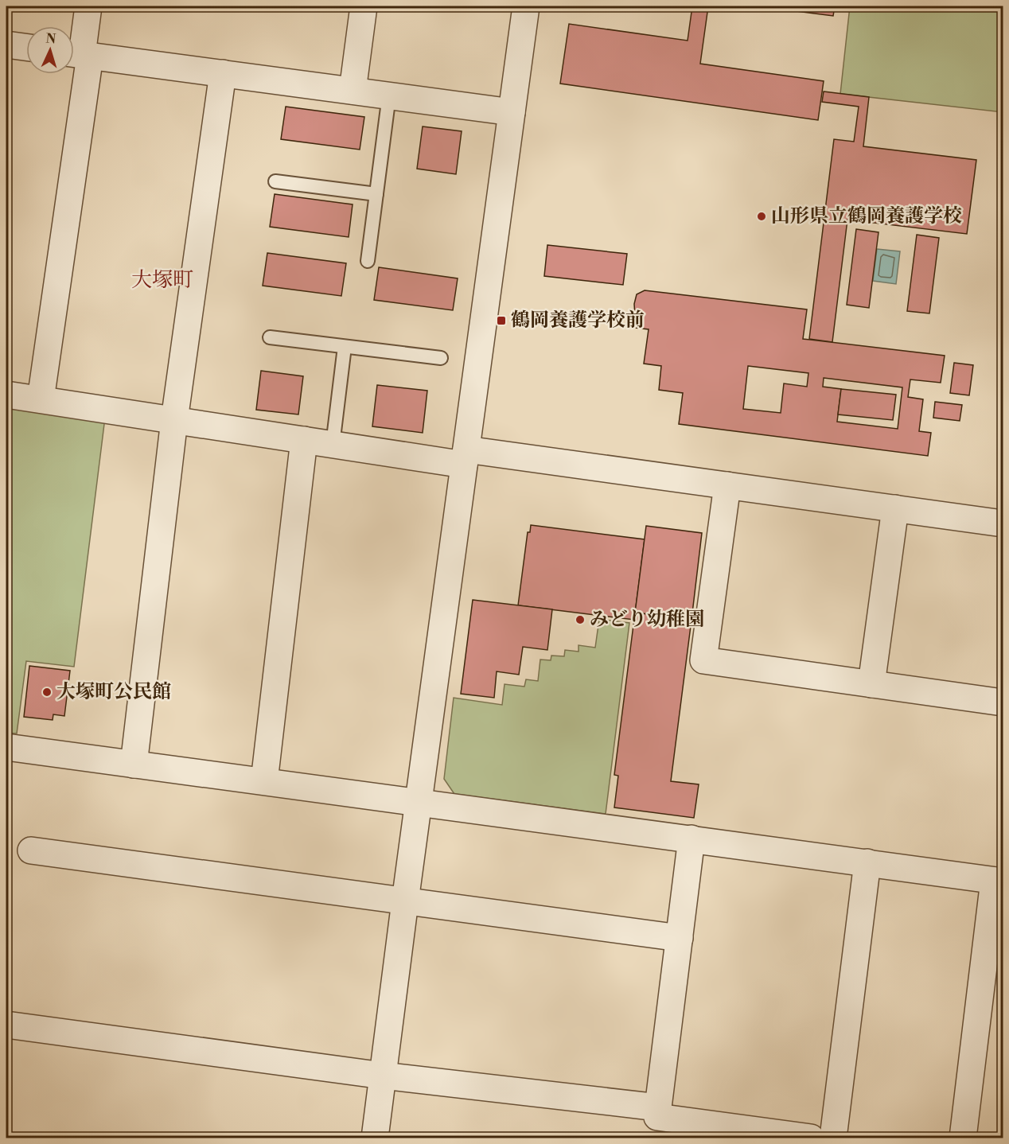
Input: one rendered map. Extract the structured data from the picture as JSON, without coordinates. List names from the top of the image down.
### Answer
{
  "districts": ["大塚町"],
  "places": {
    "other": ["山形県立鶴岡養護学校", "みどり幼稚園", "大塚町公民館"],
    "transit": ["鶴岡養護学校前"]
  },
  "north": "top"
}
